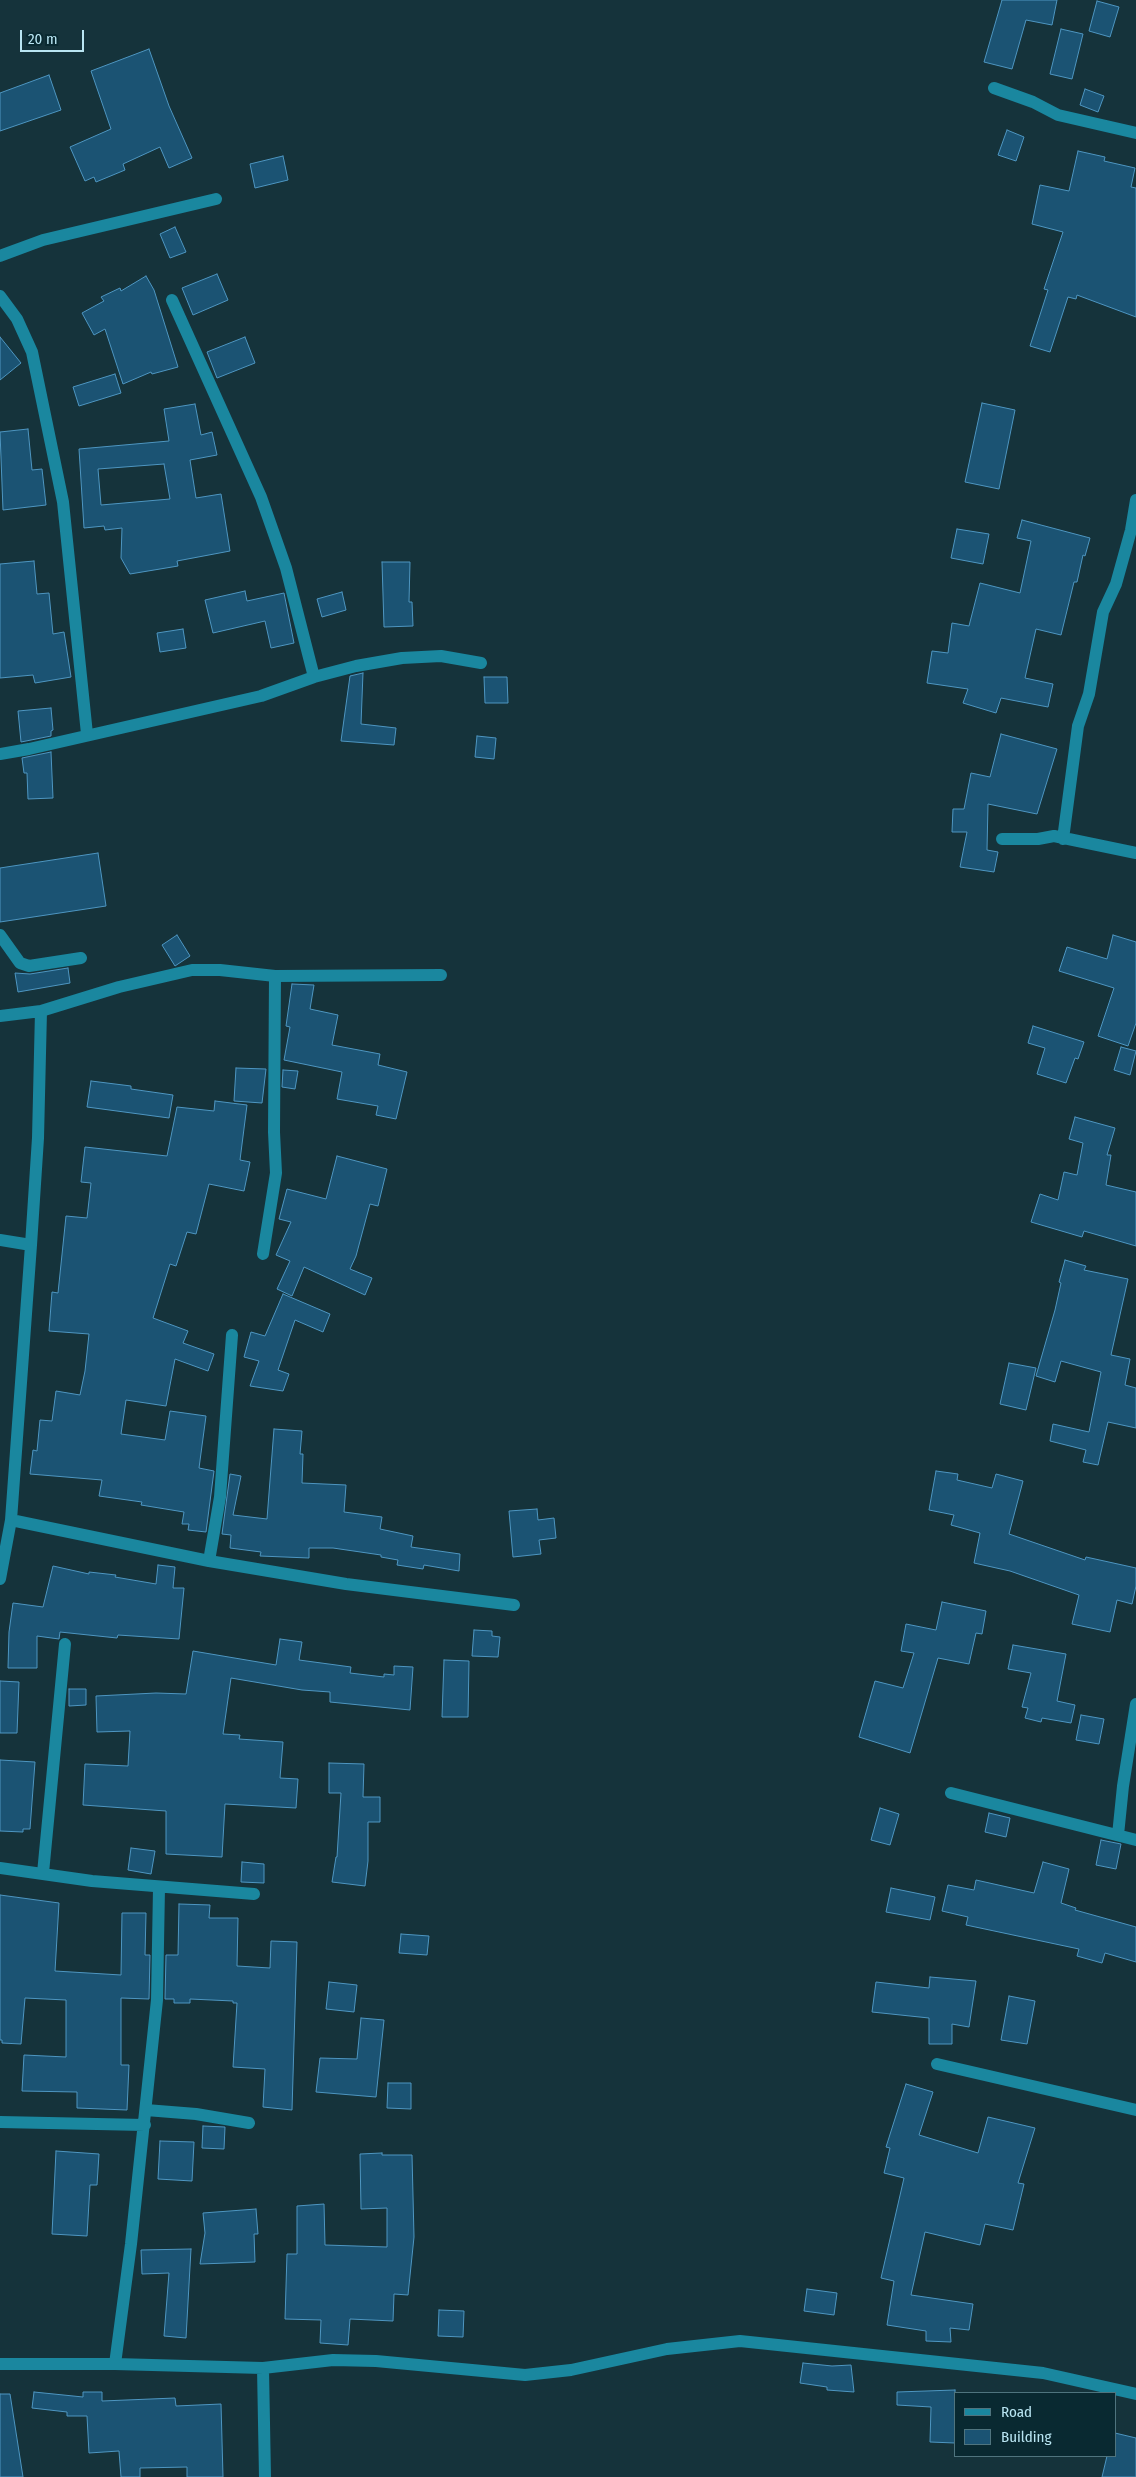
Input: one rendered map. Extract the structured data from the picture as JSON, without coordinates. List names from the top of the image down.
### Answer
{
  "legend": ["Road", "Building"],
  "scale_bar": "20 m"
}
